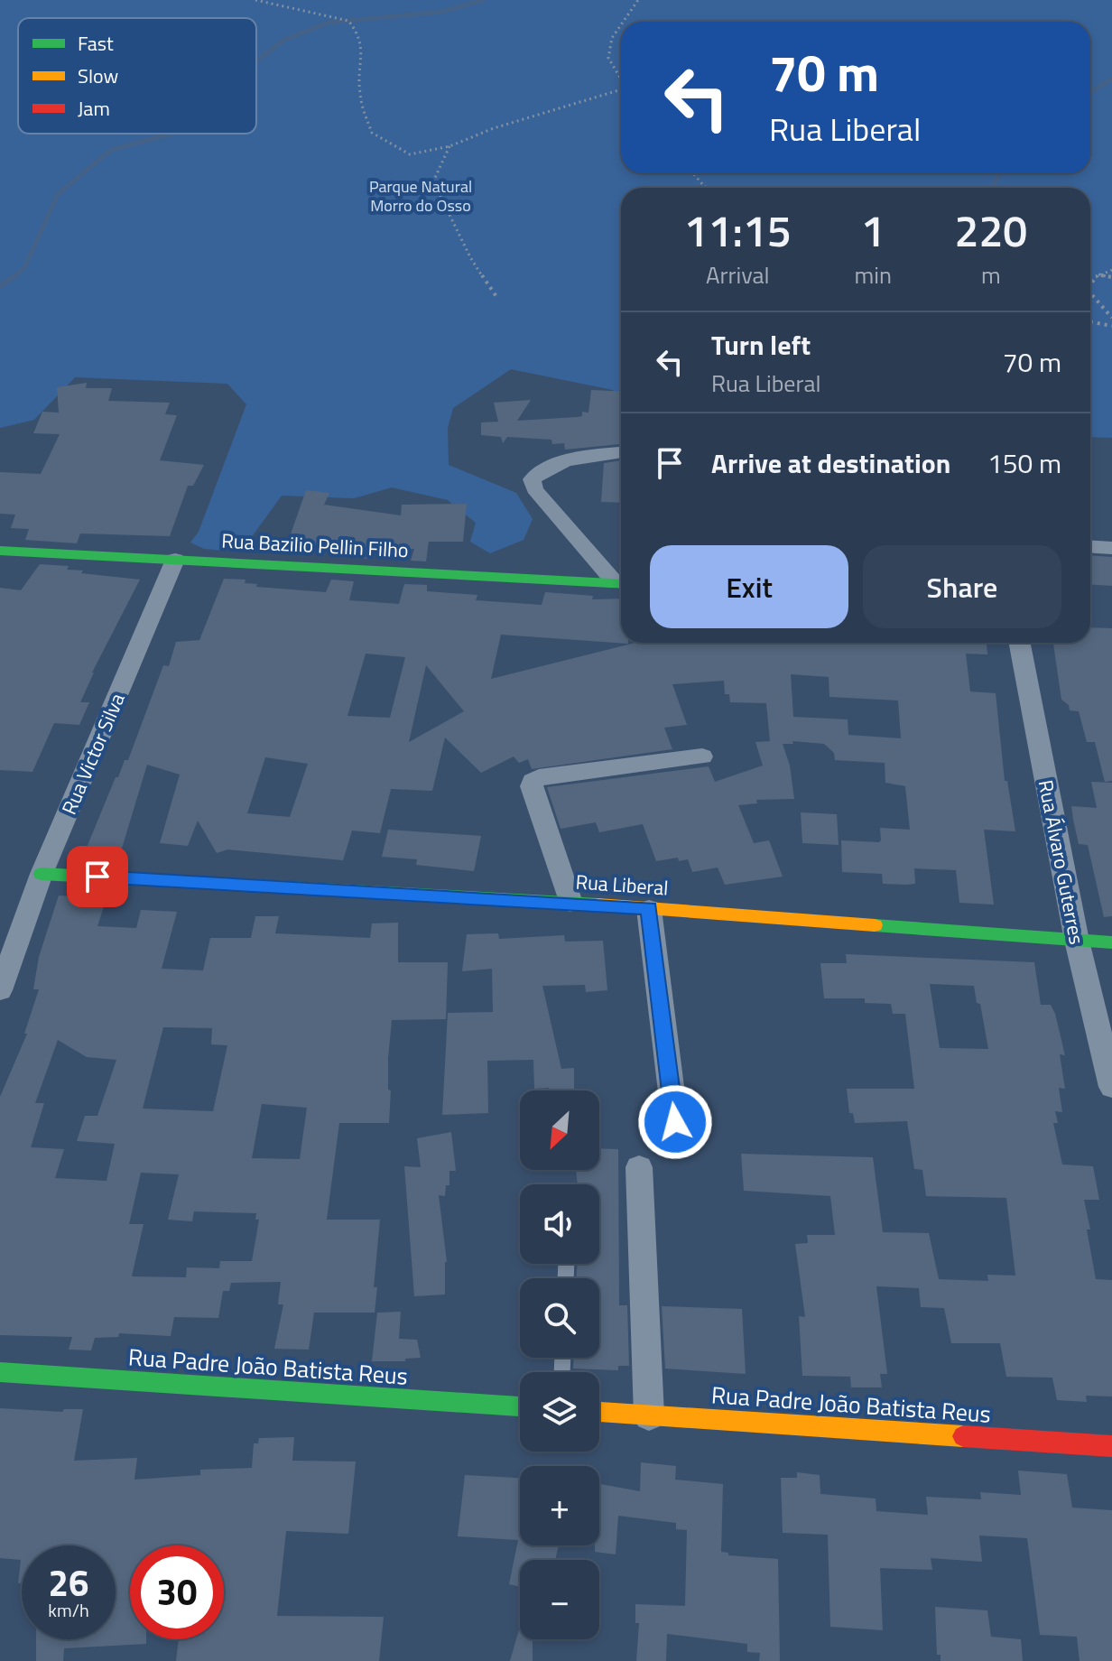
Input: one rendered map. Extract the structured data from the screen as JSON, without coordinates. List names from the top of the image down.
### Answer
{
  "streets": {
    "street": [
      "Rua Bazilio Pellin Filho",
      "Rua Victor Silva",
      "Rua Álvaro Guterres",
      "Rua Liberal",
      "Rua Padre João Batista Reus"
    ]
  },
  "crossings": [
    ["Rua Bazilio Pellin Filho", "Rua Victor Silva"],
    ["Rua Victor Silva", "Rua Liberal"],
    ["Rua Álvaro Guterres", "Rua Liberal"]
  ],
  "parks": ["Parque Natural Morro do Osso"],
  "legend": ["Fast", "Slow", "Jam"],
  "north": "bottom left",
  "page": {
    "turn": ["70 m", "Rua Liberal"],
    "eta": [
      "11:15",
      "Arrival",
      "1",
      "min",
      "220",
      "m"
    ],
    "list": [
      {
        "name": "Turn left",
        "note": "Rua Liberal",
        "value": "70 m"
      },
      {
        "name": "Arrive at destination",
        "value": "150 m"
      }
    ],
    "buttons": ["Exit", "Share"],
    "map_buttons": ["+", "−"],
    "speed": "26 km/h",
    "limit": "30"
  }
}
